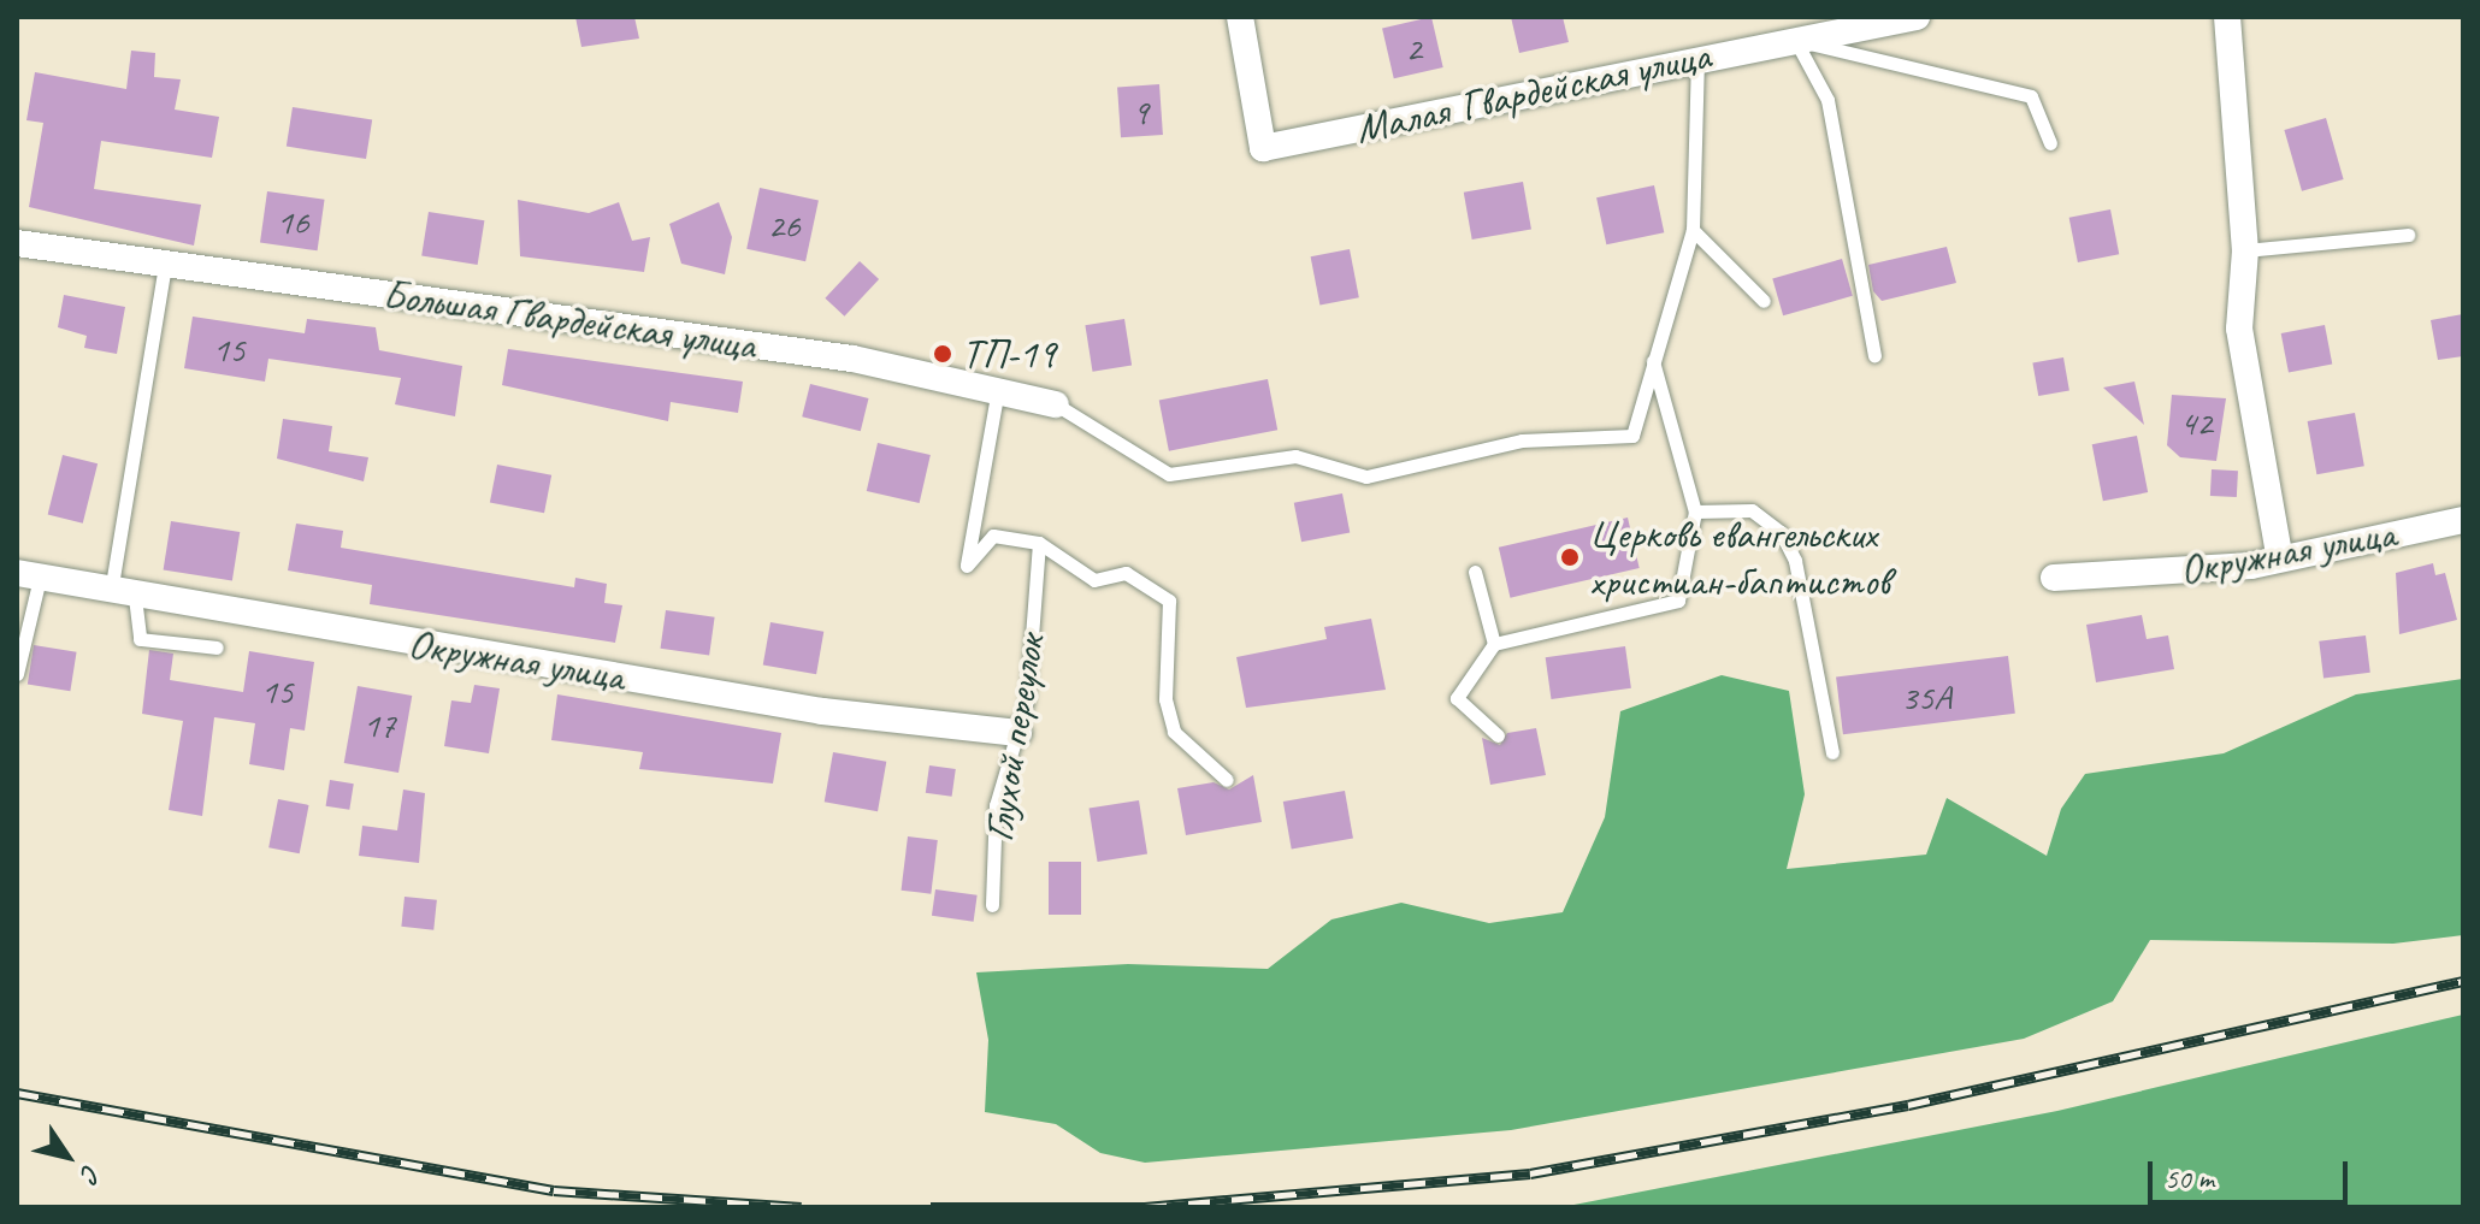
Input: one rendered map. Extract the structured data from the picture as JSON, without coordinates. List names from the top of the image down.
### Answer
{
  "streets": {
    "street": ["Малая Гвардейская улица", "Большая Гвардейская улица", "Окружная улица"],
    "lane": ["Глухой переулок"]
  },
  "crossings": [
    ["Окружная улица", "Глухой переулок"]
  ],
  "places": ["ТП-19", "Церковь евангельских христиан-баптистов"],
  "house_numbers": [
    "2",
    "9",
    "16",
    "26",
    "15",
    "42",
    "15",
    "35А",
    "17"
  ],
  "scale_bar": "50 m",
  "north": "bottom right"
}
